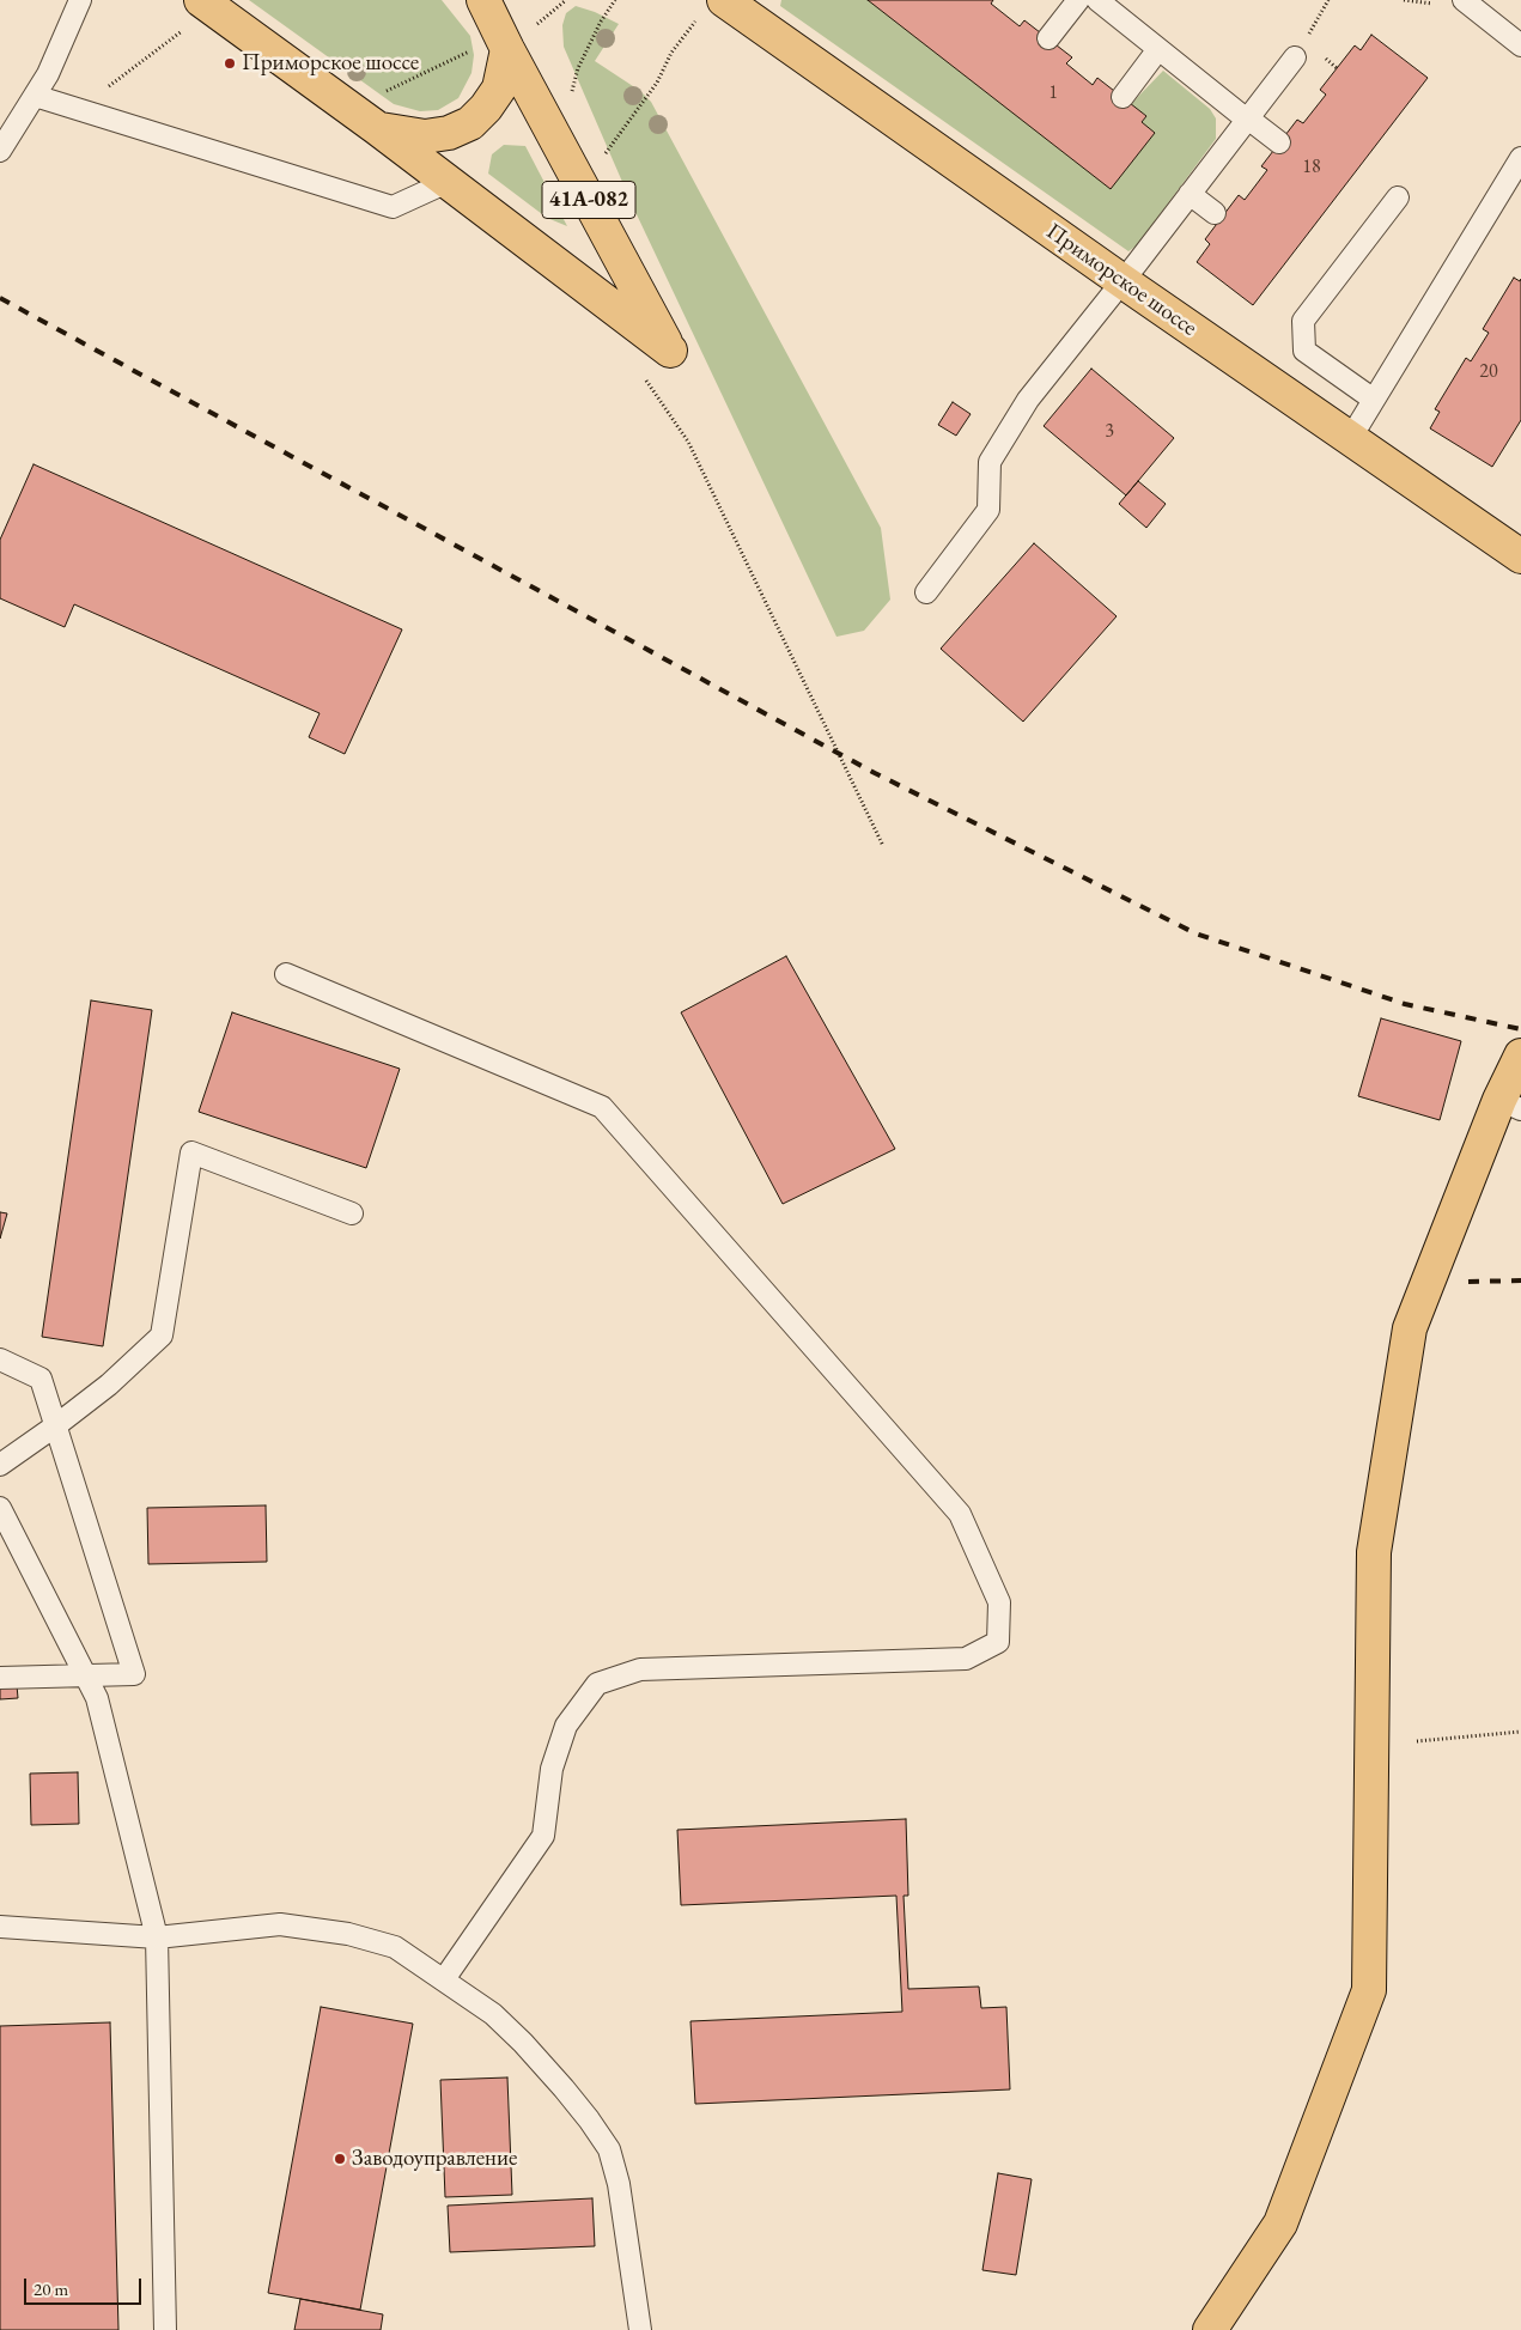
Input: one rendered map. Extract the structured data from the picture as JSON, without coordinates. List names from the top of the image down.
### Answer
{
  "streets": {
    "main road": ["41А-082", "Приморское шоссе"]
  },
  "places": ["Приморское шоссе", "Заводоуправление"],
  "house_numbers": [
    "1",
    "18",
    "20",
    "3"
  ],
  "scale_bar": "20 m"
}
